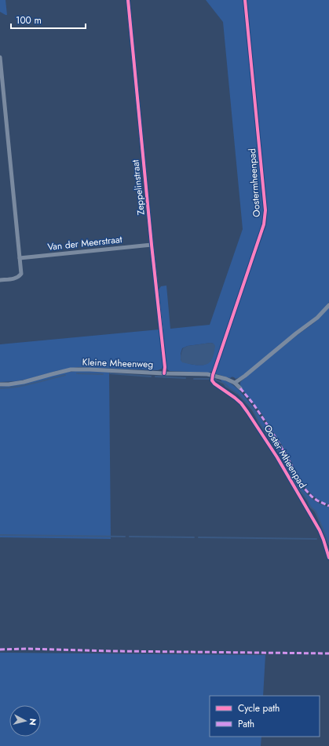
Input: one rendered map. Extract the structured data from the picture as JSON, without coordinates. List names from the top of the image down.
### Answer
{
  "streets": {
    "street": ["Zeppelinstraat", "Van der Meerstraat", "Kleine Mheenweg"],
    "cycle path": ["Oostermheenpad"]
  },
  "crossings": [
    ["Zeppelinstraat", "Van der Meerstraat"]
  ],
  "legend": ["Cycle path", "Path"],
  "scale_bar": "100 m",
  "north": "right"
}
